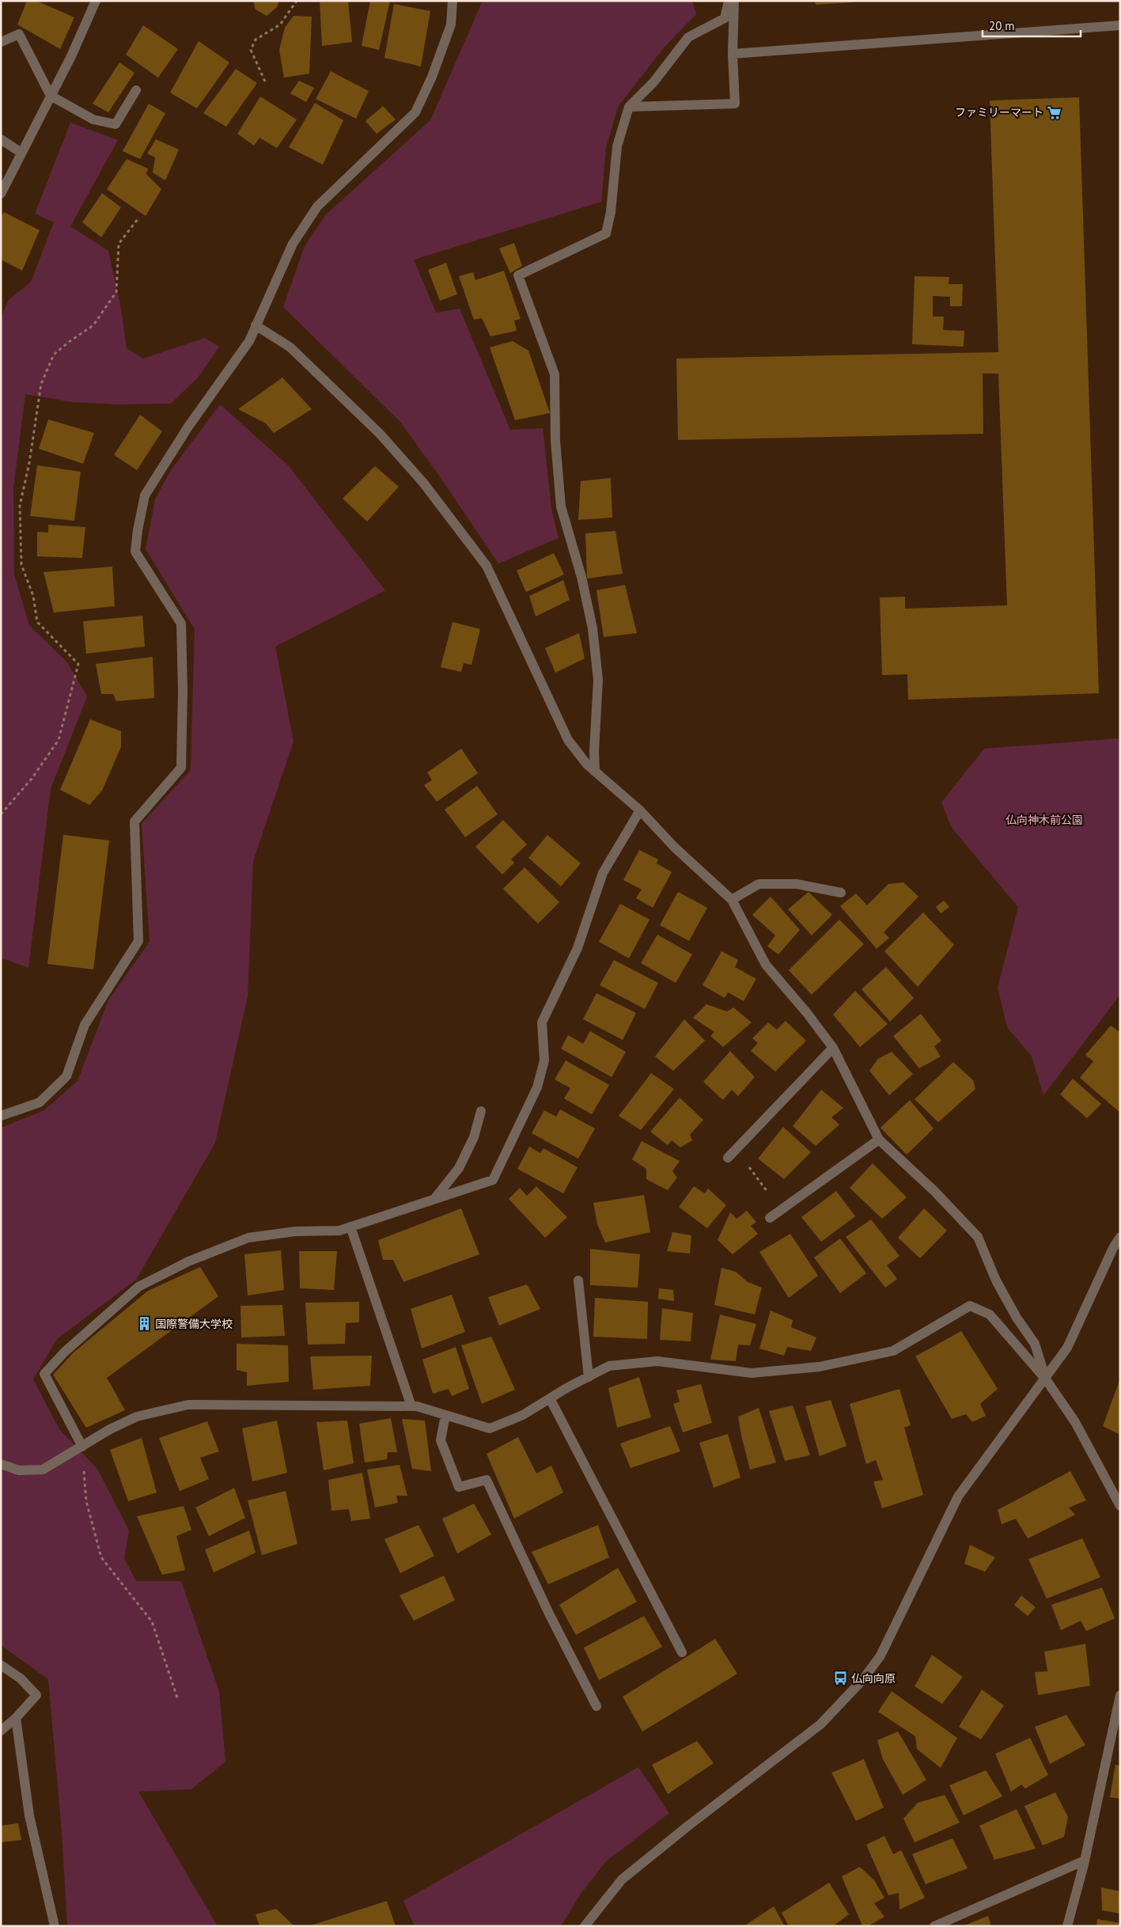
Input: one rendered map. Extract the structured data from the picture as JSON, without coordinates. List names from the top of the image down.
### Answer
{
  "parks": ["仏向神木前公園"],
  "places": {
    "supermarket": ["ファミリーマート"],
    "building": ["国際警備大学校"],
    "bus stop": ["仏向向原"]
  },
  "scale_bar": "20 m"
}
